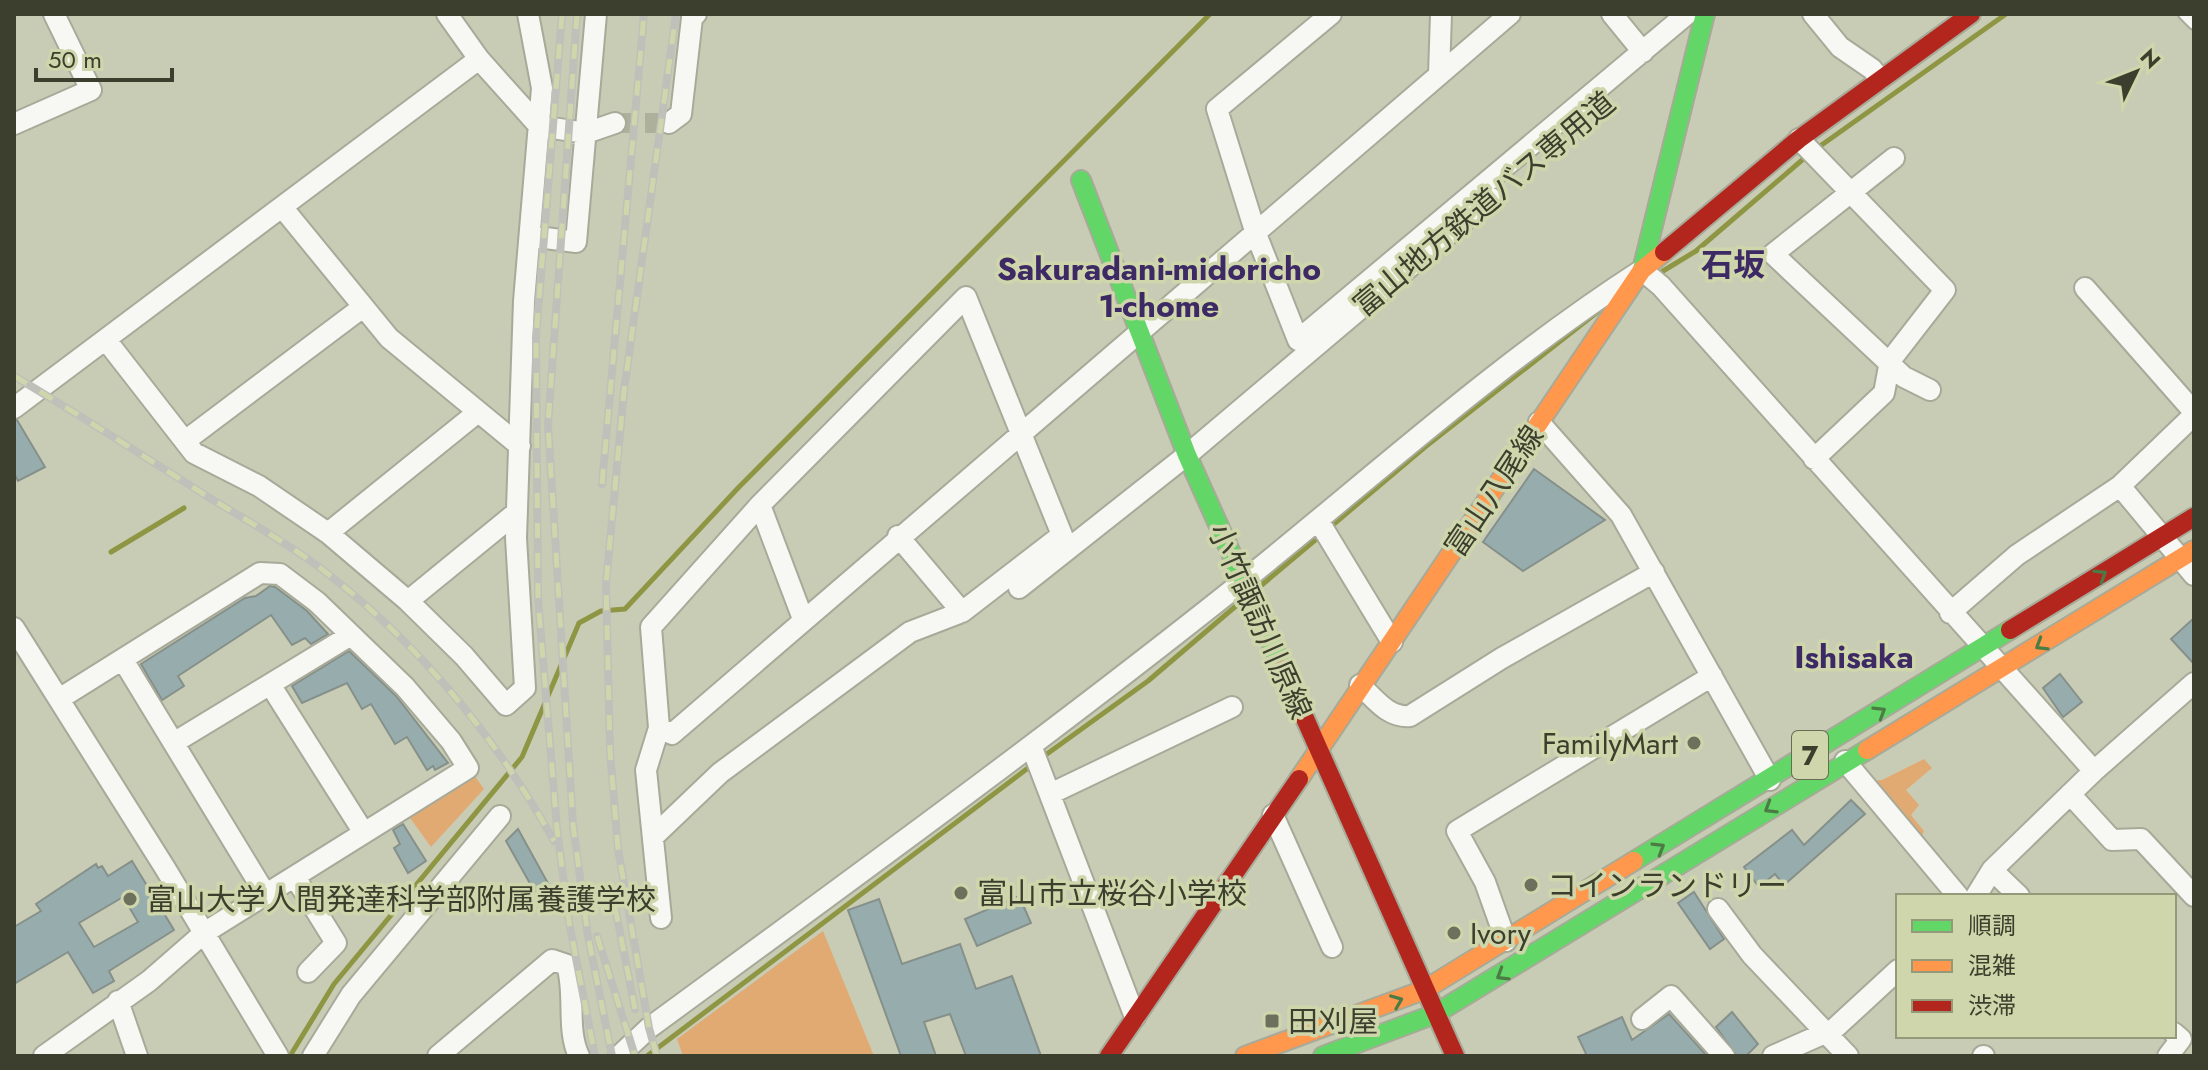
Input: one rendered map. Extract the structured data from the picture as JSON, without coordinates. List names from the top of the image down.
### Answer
{
  "streets": {
    "main road": ["富山八尾線", "小竹諏訪川原線", "7"],
    "street": ["富山地方鉄道バス専用道"]
  },
  "crossings": [
    ["富山地方鉄道バス専用道", "小竹諏訪川原線"],
    ["富山八尾線", "小竹諏訪川原線"],
    ["小竹諏訪川原線", "7"]
  ],
  "districts": ["石坂", "Sakuradani-midoricho 1-chome", "Ishisaka"],
  "places": {
    "other": [
      "FamilyMart",
      "コインランドリー",
      "富山市立桜谷小学校",
      "富山大学人間発達科学部附属養護学校",
      "Ivory"
    ],
    "transit": ["田刈屋"]
  },
  "legend": ["順調", "混雑", "渋滞"],
  "scale_bar": "50 m",
  "north": "top right"
}
